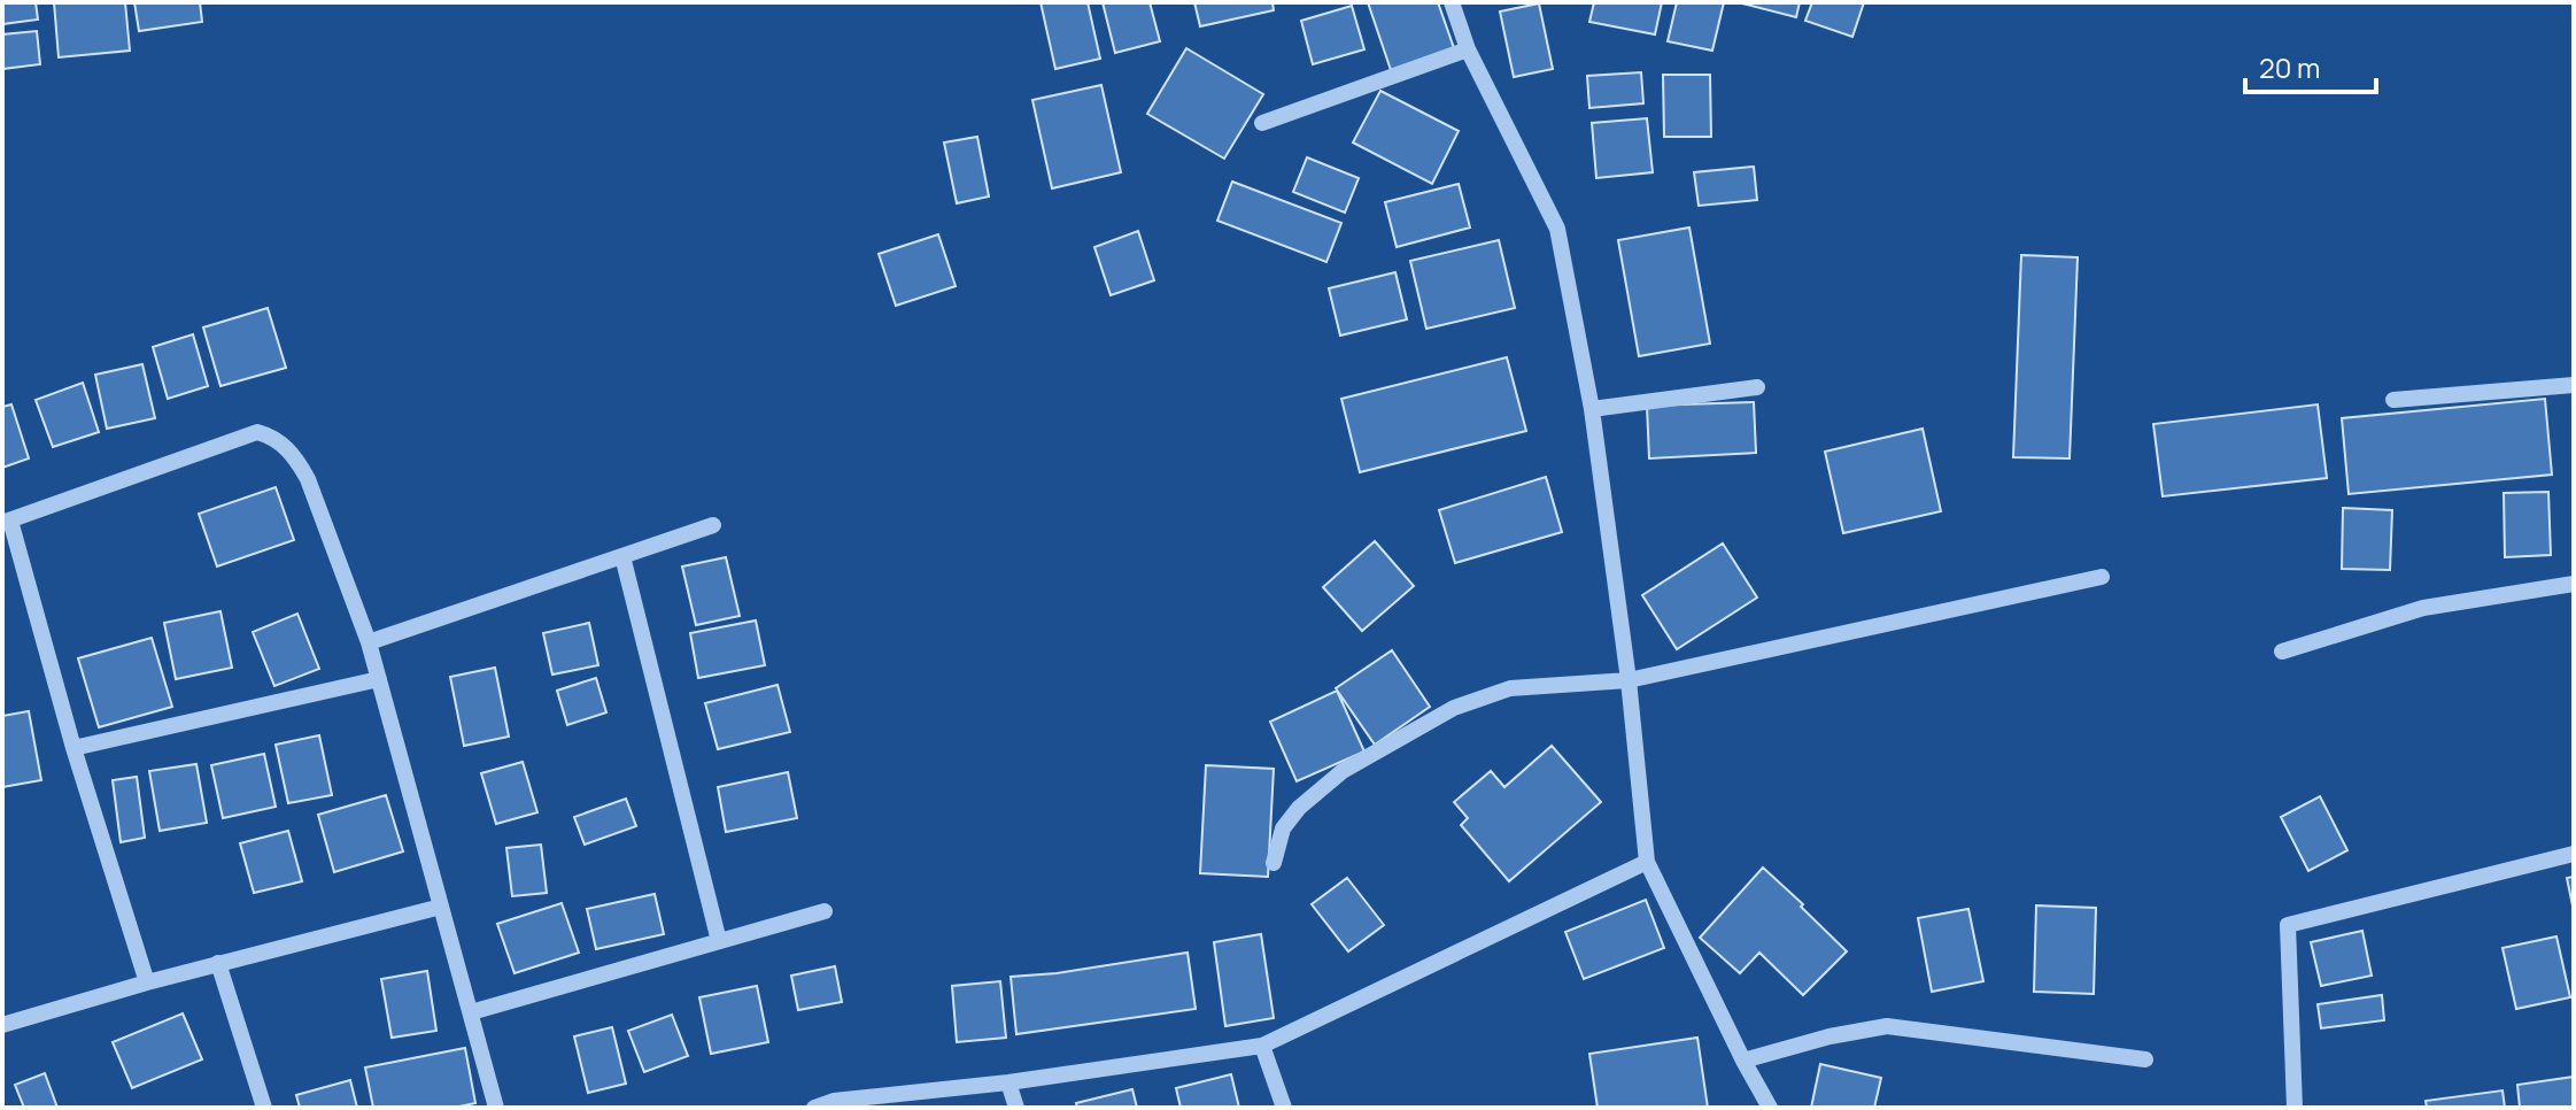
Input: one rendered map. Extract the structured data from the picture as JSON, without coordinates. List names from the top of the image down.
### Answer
{
  "scale_bar": "20 m"
}
